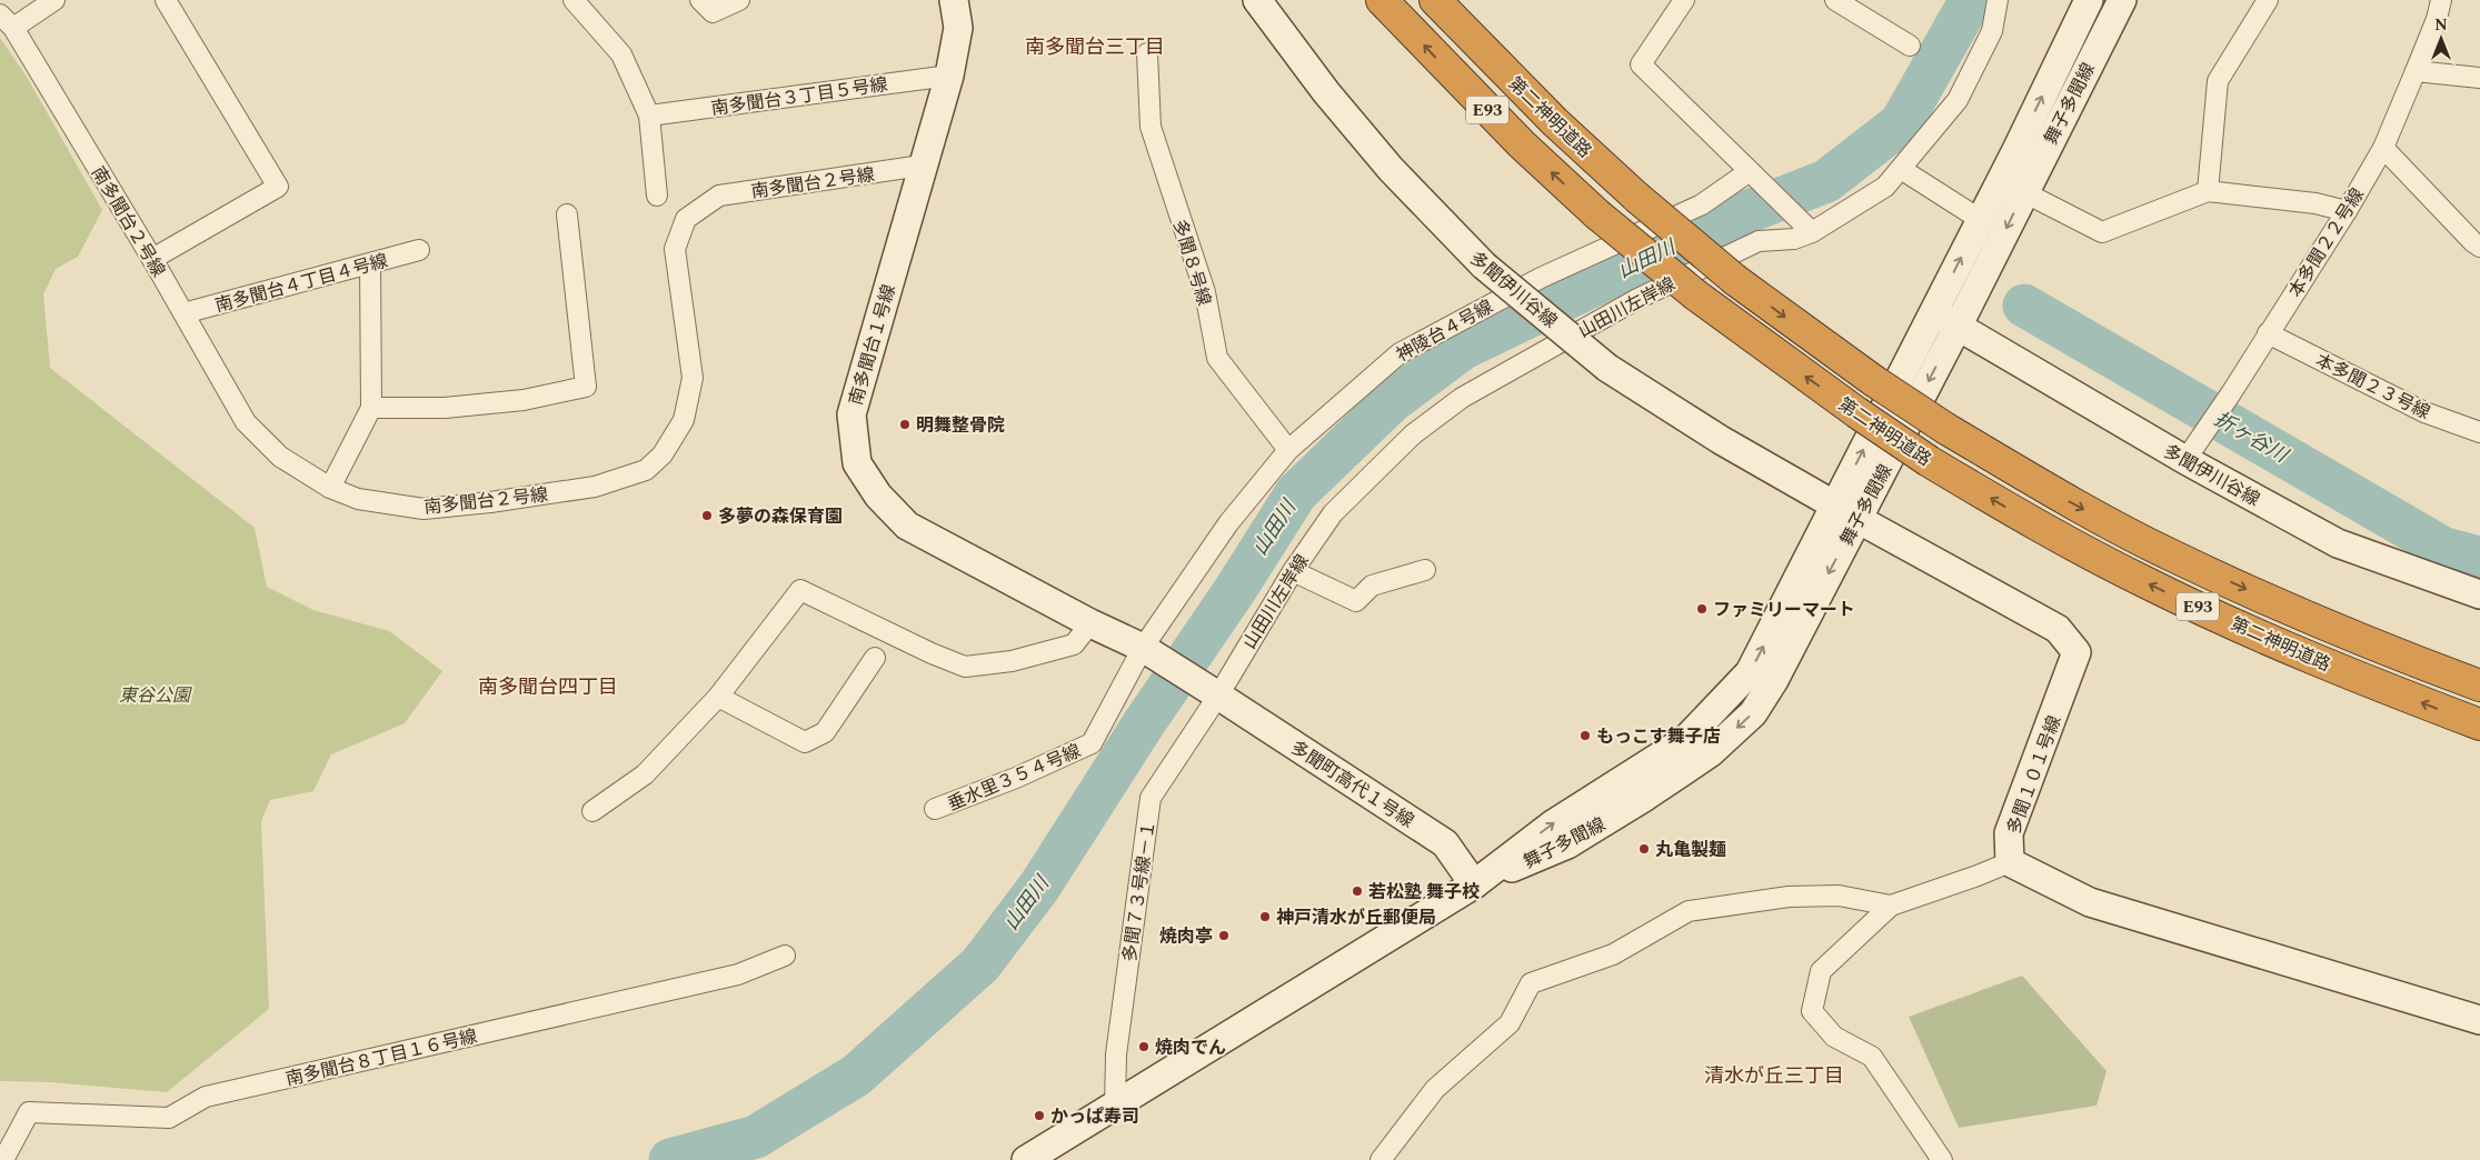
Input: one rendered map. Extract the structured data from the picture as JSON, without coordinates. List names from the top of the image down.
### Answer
{
  "streets": {
    "highway": ["E93", "第二神明道路"],
    "street": [
      "南多聞台３丁目５号線",
      "舞子多聞線",
      "南多聞台２号線",
      "本多聞２２号線",
      "多聞８号線",
      "南多聞台４丁目４号線",
      "多聞伊川谷線",
      "山田川左岸線",
      "神陵台４号線",
      "南多聞台１号線",
      "本多聞２３号線",
      "多聞１０１号線",
      "垂水里３５４号線",
      "多聞町高代１号線",
      "多聞７３号線－１",
      "南多聞台８丁目１６号線"
    ]
  },
  "crossings": [
    ["南多聞台３丁目５号線", "南多聞台１号線"],
    ["舞子多聞線", "多聞伊川谷線"],
    ["舞子多聞線", "多聞１０１号線"],
    ["舞子多聞線", "多聞町高代１号線"],
    ["舞子多聞線", "多聞７３号線－１"],
    ["南多聞台２号線", "南多聞台４丁目４号線"],
    ["南多聞台２号線", "南多聞台１号線"],
    ["本多聞２２号線", "多聞伊川谷線"],
    ["本多聞２２号線", "本多聞２３号線"],
    ["多聞８号線", "神陵台４号線"],
    ["多聞伊川谷線", "多聞１０１号線"],
    ["山田川左岸線", "南多聞台１号線"],
    ["山田川左岸線", "多聞町高代１号線"],
    ["山田川左岸線", "多聞７３号線－１"],
    ["神陵台４号線", "南多聞台１号線"],
    ["神陵台４号線", "垂水里３５４号線"],
    ["南多聞台１号線", "多聞町高代１号線"],
    ["南多聞台１号線", "多聞７３号線－１"],
    ["多聞町高代１号線", "多聞７３号線－１"]
  ],
  "districts": ["南多聞台三丁目", "南多聞台四丁目", "清水が丘三丁目"],
  "water": ["山田川", "折ヶ谷川"],
  "parks": ["東谷公園"],
  "places": [
    "明舞整骨院",
    "多夢の森保育園",
    "ファミリーマート",
    "もっこす舞子店",
    "丸亀製麺",
    "若松塾 舞子校",
    "神戸清水が丘郵便局",
    "焼肉亭",
    "焼肉でん",
    "かっぱ寿司"
  ],
  "north": "top"
}
